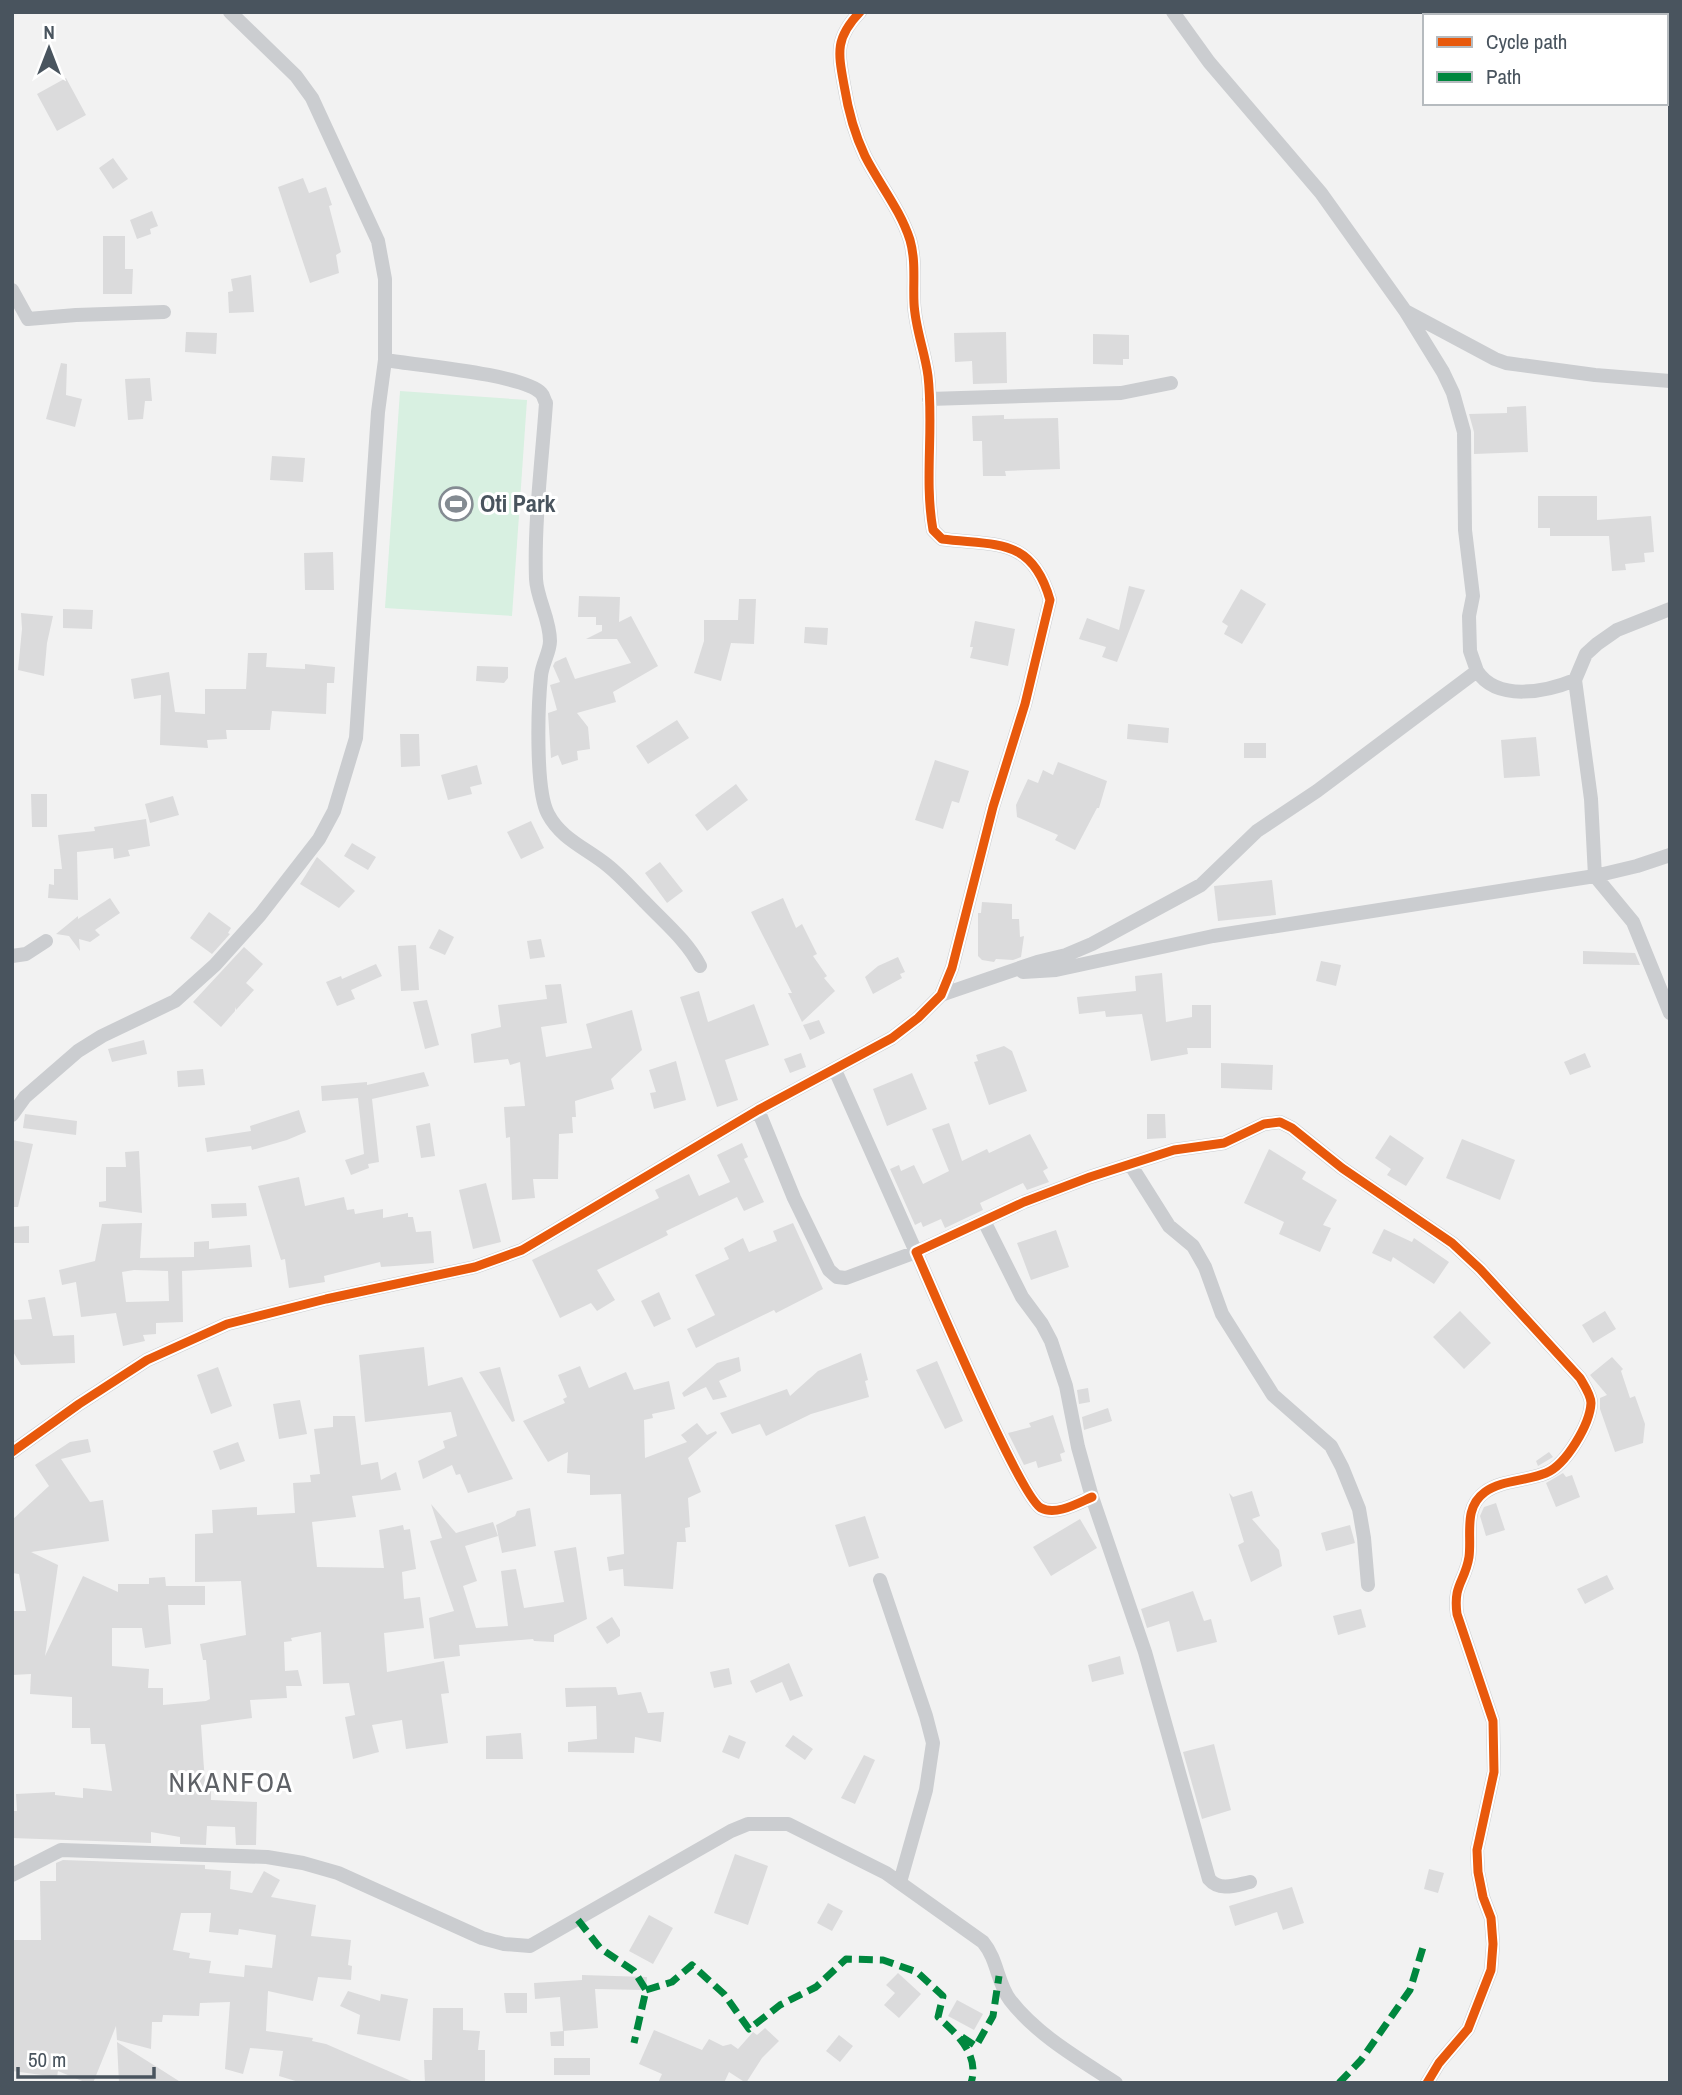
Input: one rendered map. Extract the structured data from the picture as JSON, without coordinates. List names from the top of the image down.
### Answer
{
  "districts": ["NKANFOA"],
  "places": {
    "sports": ["Oti Park"]
  },
  "legend": ["Cycle path", "Path"],
  "scale_bar": "50 m",
  "north": "top"
}
